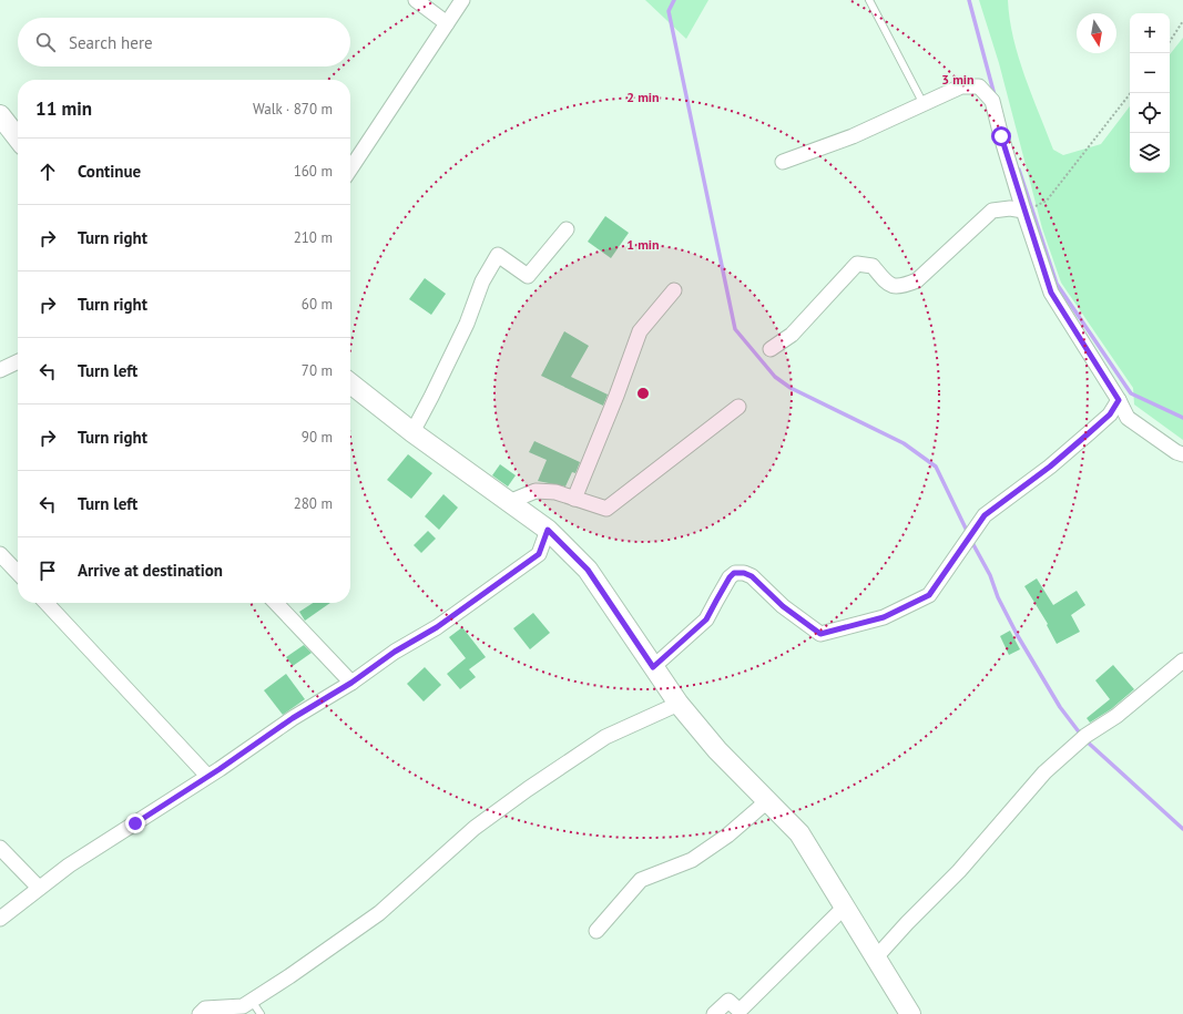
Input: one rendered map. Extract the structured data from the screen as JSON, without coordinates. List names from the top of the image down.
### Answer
{
  "north": "bottom",
  "page": {
    "map_buttons": ["+", "−"],
    "search": "Search here",
    "heading": ["11 min", "Walk · 870 m"],
    "list": [
      ["Continue", "160 m"],
      ["Turn right", "210 m"],
      ["Turn right", "60 m"],
      ["Turn left", "70 m"],
      ["Turn right", "90 m"],
      ["Turn left", "280 m"],
      "Arrive at destination"
    ]
  },
  "rings": ["3 min", "2 min", "1 min"]
}
